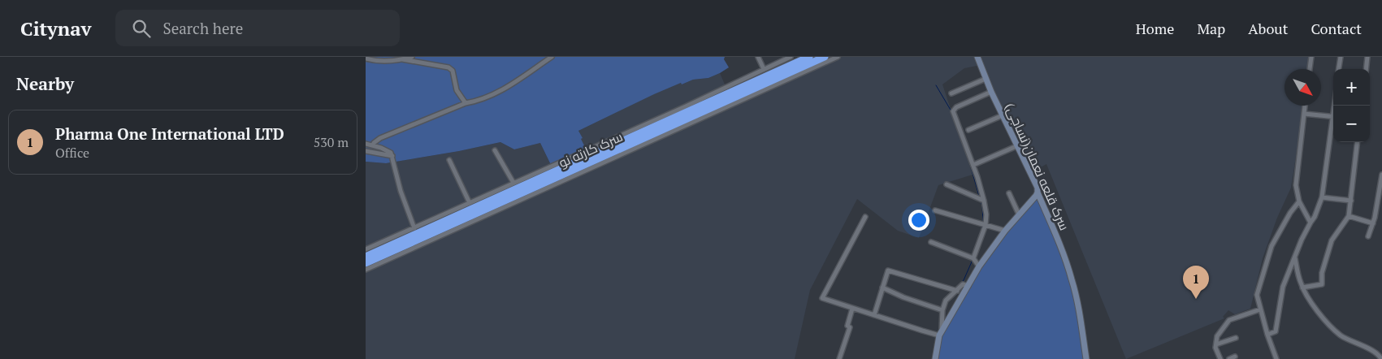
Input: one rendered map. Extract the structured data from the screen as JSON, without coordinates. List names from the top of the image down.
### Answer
{
  "streets": {
    "highway": ["سرک کارته نو"],
    "street": ["سرک قلعه نعمان(نساجی)"]
  },
  "north": "bottom right",
  "page": {
    "header": "Citynav",
    "search": "Search here",
    "nav": [
      "Home",
      "Map",
      "About",
      "Contact"
    ],
    "heading": "Nearby",
    "map_buttons": ["+", "−"],
    "list": [
      {
        "mark": "1",
        "name": "Pharma One International LTD",
        "note": "Office",
        "value": "530 m"
      }
    ],
    "pins": "1"
  }
}
